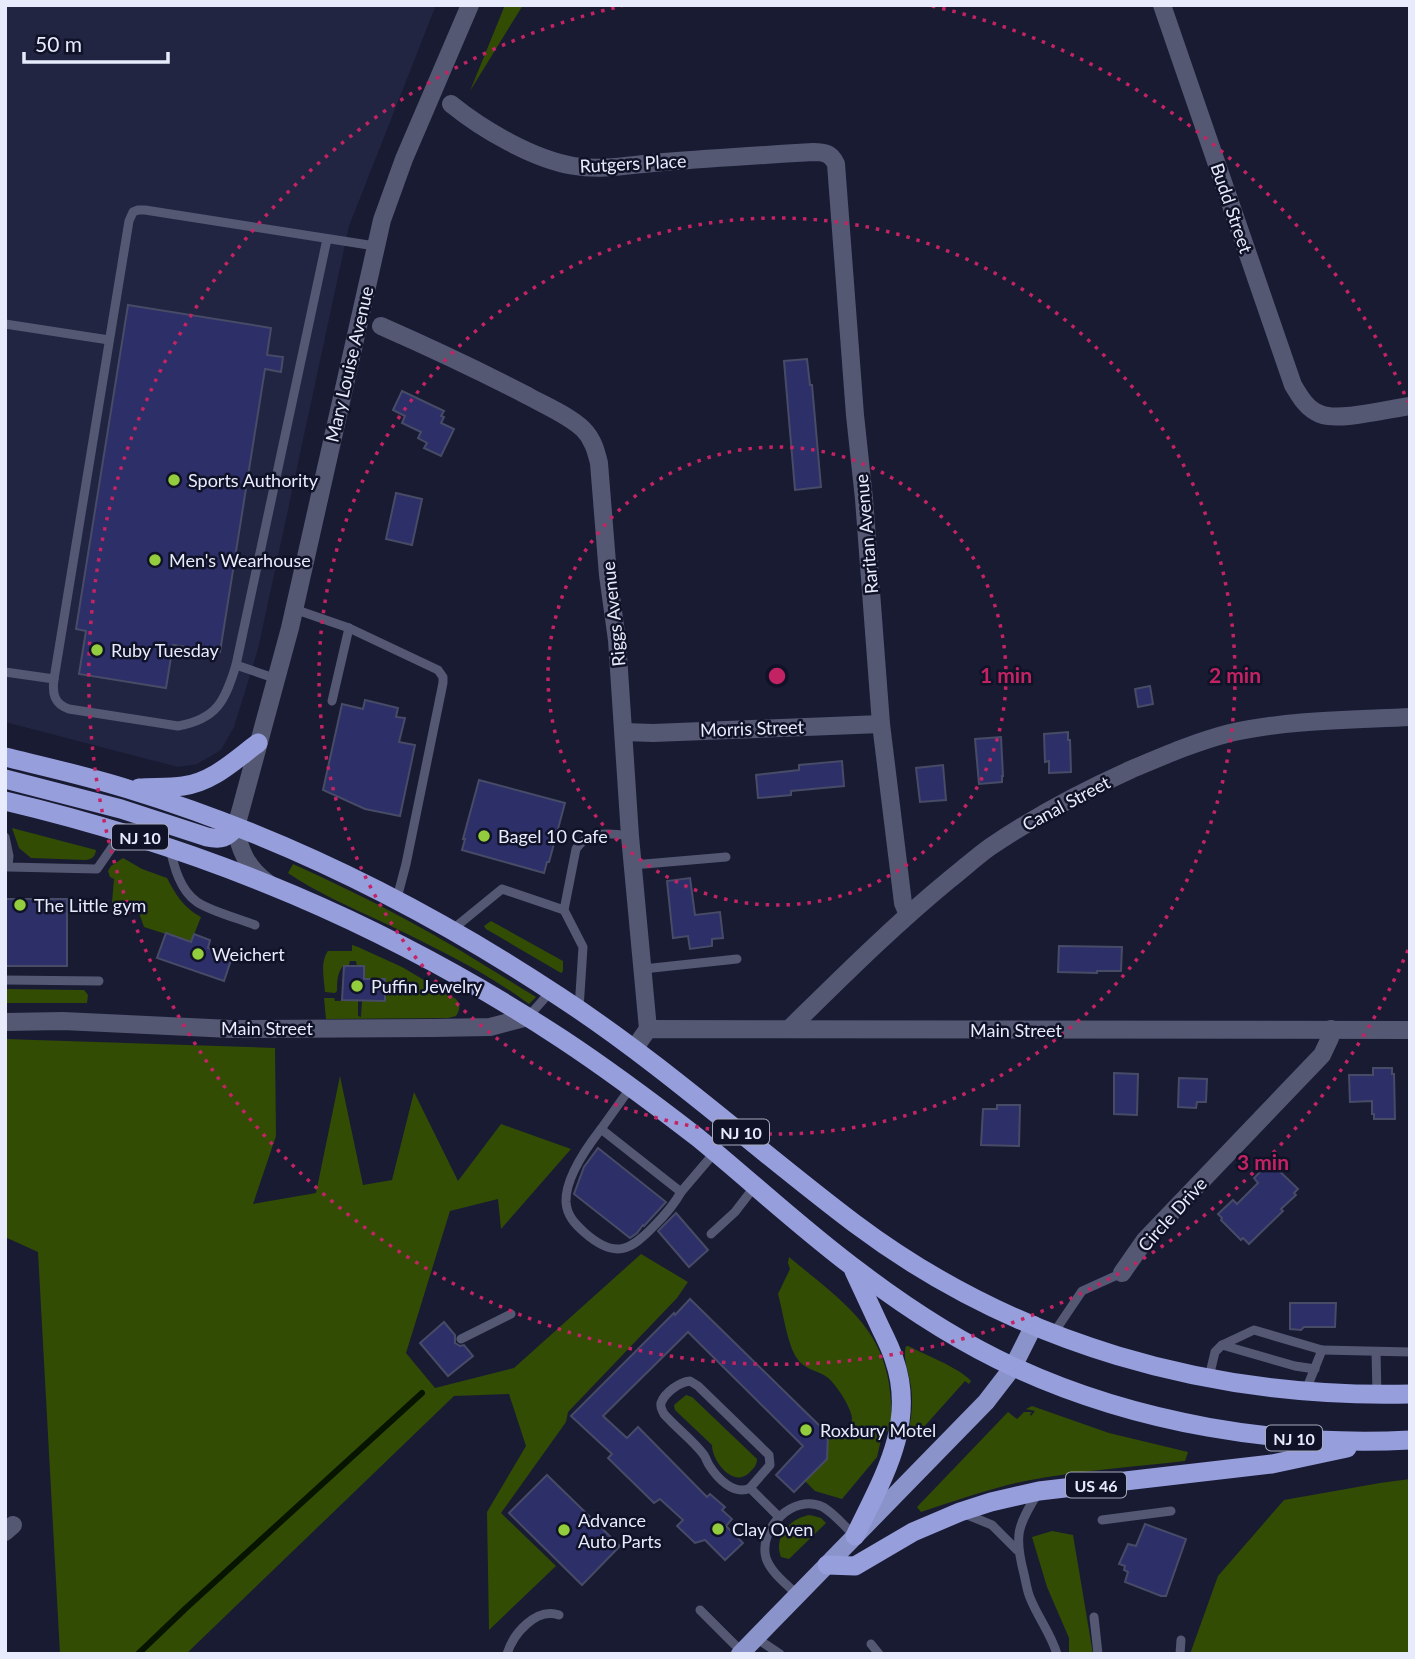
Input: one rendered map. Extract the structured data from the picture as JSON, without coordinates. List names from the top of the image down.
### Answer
{
  "streets": {
    "highway": ["NJ 10", "US 46"],
    "street": [
      "Rutgers Place",
      "Budd Street",
      "Mary Louise Avenue",
      "Raritan Avenue",
      "Riggs Avenue",
      "Morris Street",
      "Canal Street",
      "Main Street",
      "Circle Drive"
    ]
  },
  "crossings": [
    ["Rutgers Place", "Raritan Avenue"],
    ["Mary Louise Avenue", "NJ 10"],
    ["Raritan Avenue", "Morris Street"],
    ["Raritan Avenue", "Canal Street"],
    ["Riggs Avenue", "Morris Street"],
    ["Riggs Avenue", "Main Street"],
    ["Canal Street", "Main Street"],
    ["NJ 10", "Main Street"],
    ["NJ 10", "US 46"],
    ["Main Street", "Circle Drive"]
  ],
  "places": [
    "Sports Authority",
    "Men's Wearhouse",
    "Ruby Tuesday",
    "Bagel 10 Cafe",
    "The Little gym",
    "Weichert",
    "Puffin Jewelry",
    "Roxbury Motel",
    "Clay Oven",
    "Advance Auto Parts"
  ],
  "scale_bar": "50 m",
  "rings": ["1 min", "2 min", "3 min"]
}
